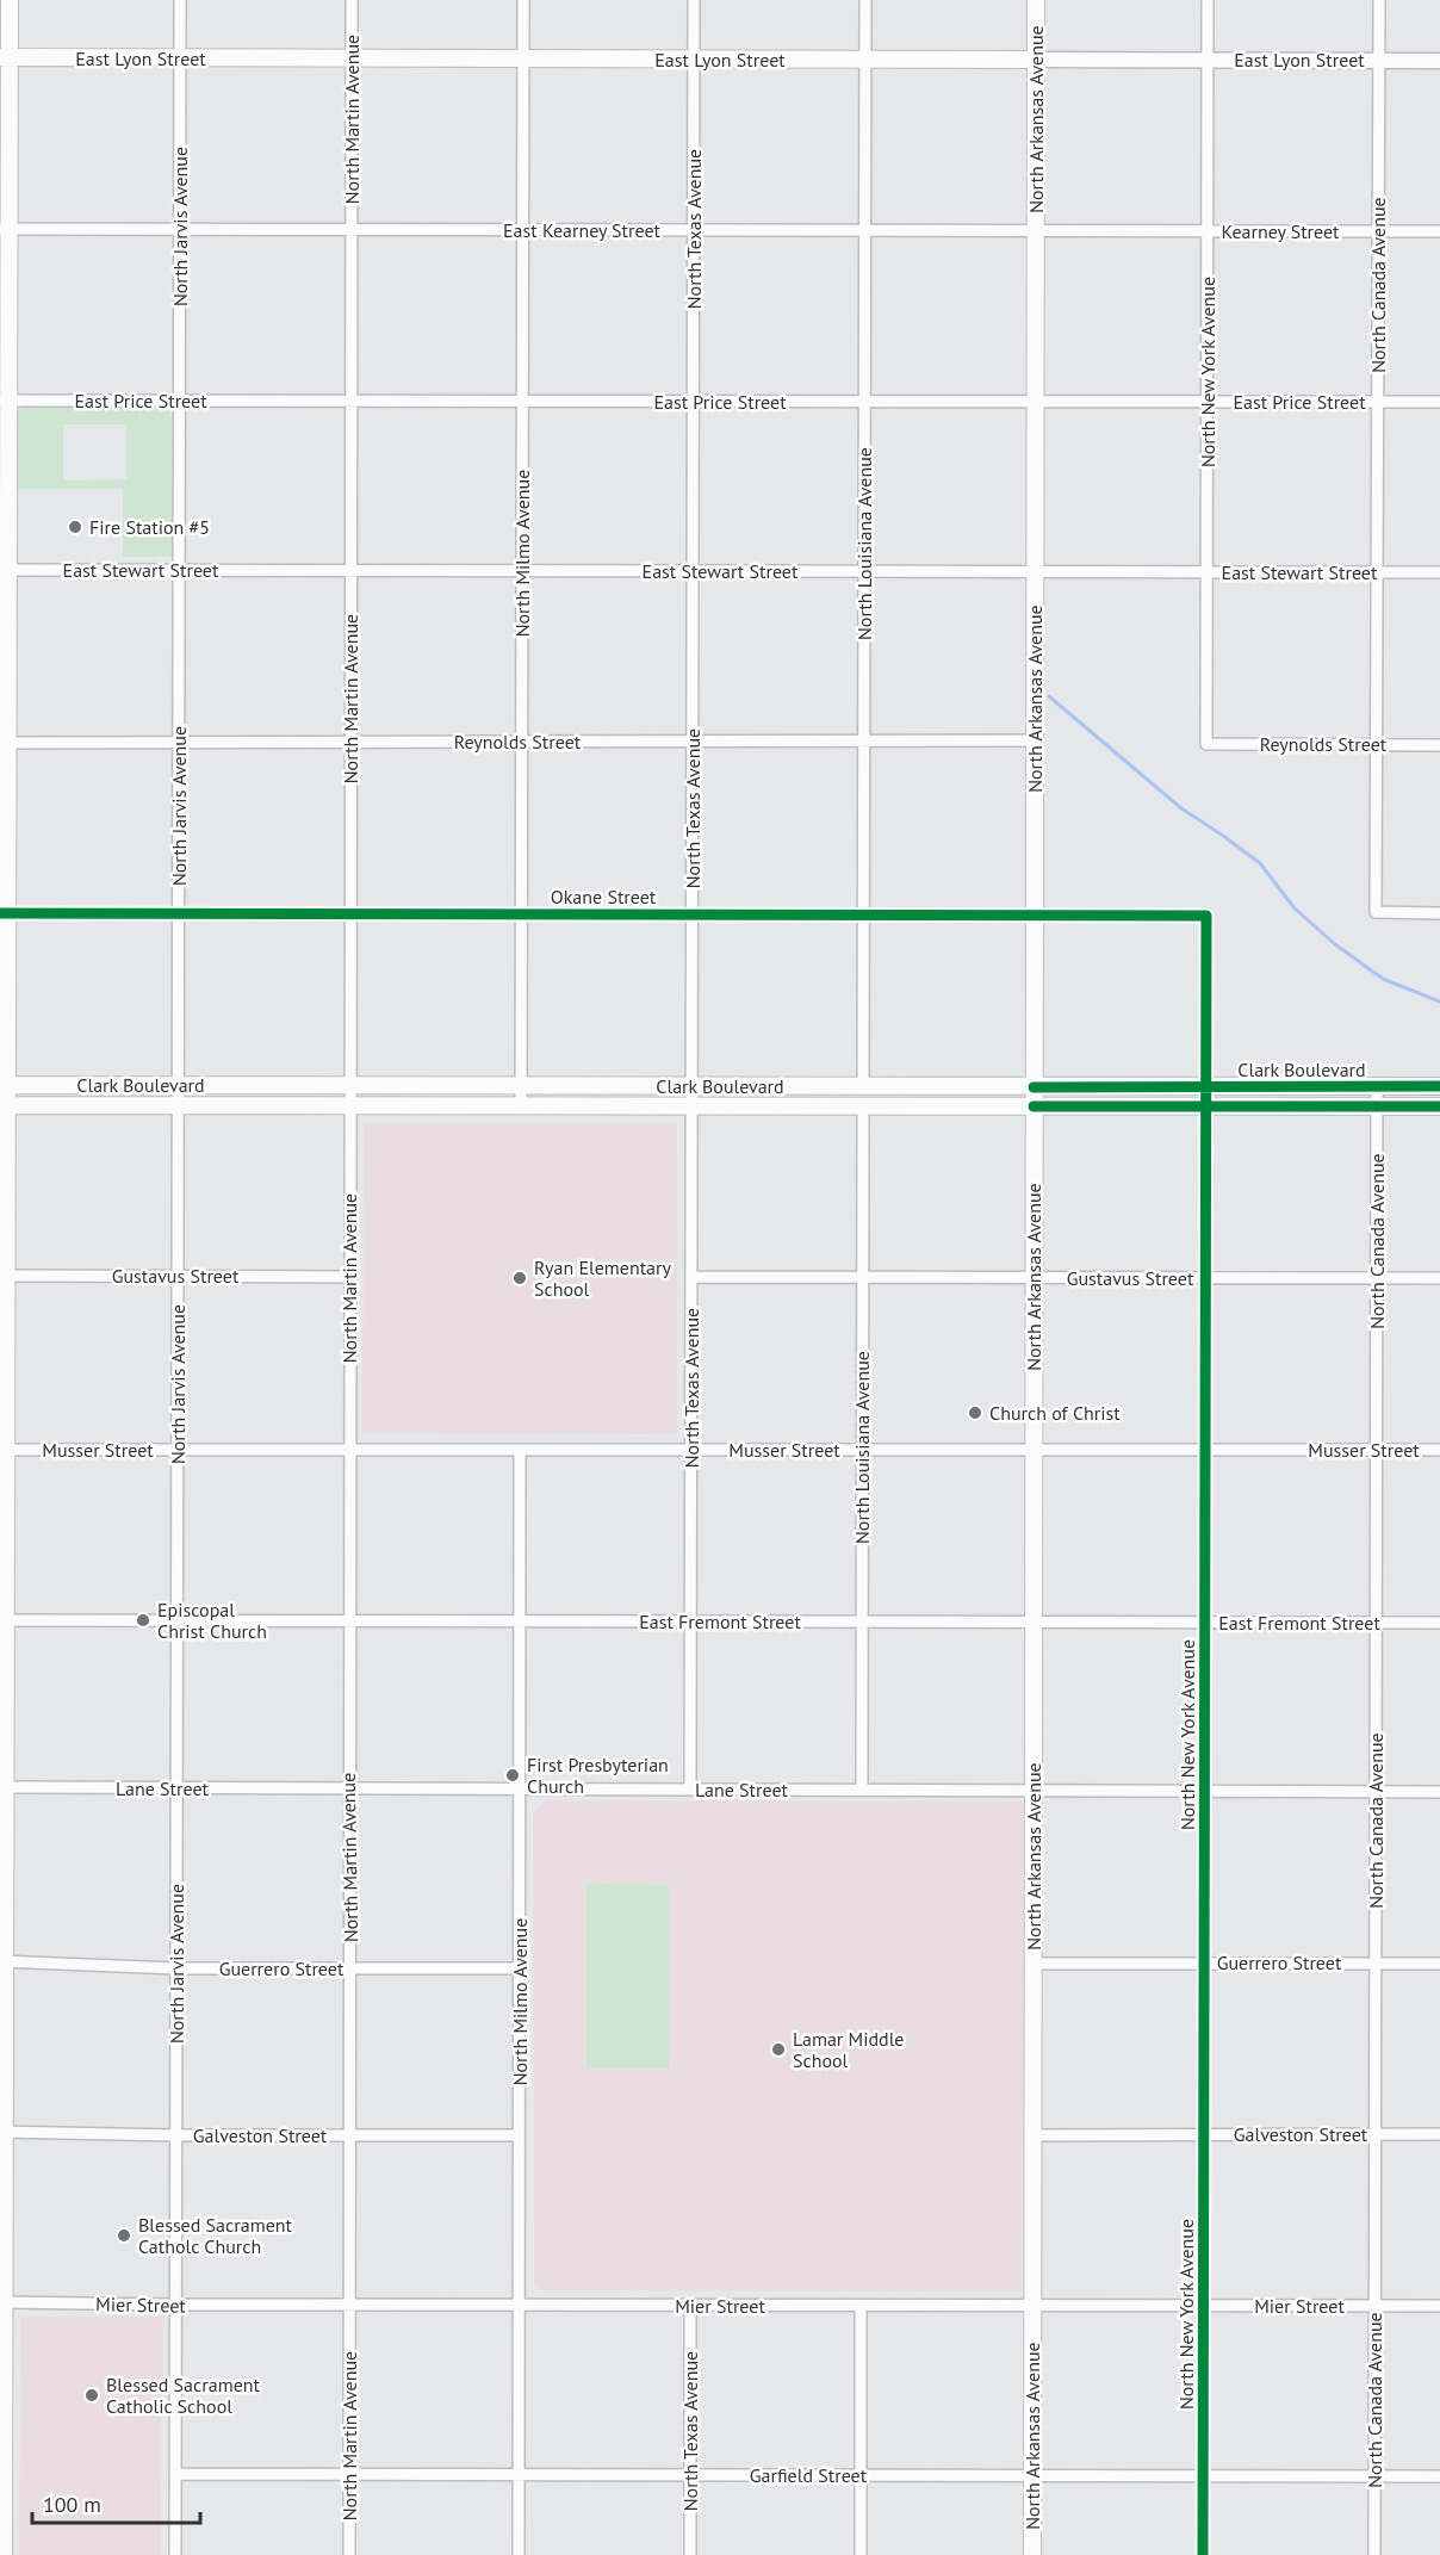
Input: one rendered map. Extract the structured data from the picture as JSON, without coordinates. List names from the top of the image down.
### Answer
{
  "streets": {
    "main road": ["East Lyon Street", "North Arkansas Avenue", "Clark Boulevard"],
    "street": [
      "North Martin Avenue",
      "North Jarvis Avenue",
      "North Texas Avenue",
      "East Kearney Street",
      "Kearney Street",
      "North Canada Avenue",
      "North New York Avenue",
      "East Price Street",
      "North Louisiana Avenue",
      "North Milmo Avenue",
      "East Stewart Street",
      "Reynolds Street",
      "Okane Street",
      "Gustavus Street",
      "Musser Street",
      "East Fremont Street",
      "Lane Street",
      "Guerrero Street",
      "Galveston Street",
      "Mier Street",
      "Garfield Street"
    ]
  },
  "crossings": [
    ["East Lyon Street", "North Martin Avenue"],
    ["East Lyon Street", "North Arkansas Avenue"],
    ["East Lyon Street", "North Jarvis Avenue"],
    ["East Lyon Street", "North Texas Avenue"],
    ["East Lyon Street", "North Canada Avenue"],
    ["East Lyon Street", "North New York Avenue"],
    ["East Lyon Street", "North Louisiana Avenue"],
    ["East Lyon Street", "North Milmo Avenue"],
    ["North Martin Avenue", "East Kearney Street"],
    ["North Martin Avenue", "East Price Street"],
    ["North Martin Avenue", "East Stewart Street"],
    ["North Martin Avenue", "Reynolds Street"],
    ["North Martin Avenue", "Okane Street"],
    ["North Martin Avenue", "Clark Boulevard"],
    ["North Martin Avenue", "Gustavus Street"],
    ["North Martin Avenue", "Musser Street"],
    ["North Martin Avenue", "East Fremont Street"],
    ["North Martin Avenue", "Lane Street"],
    ["North Martin Avenue", "Guerrero Street"],
    ["North Martin Avenue", "Galveston Street"],
    ["North Martin Avenue", "Mier Street"],
    ["North Martin Avenue", "Garfield Street"],
    ["North Arkansas Avenue", "East Kearney Street"],
    ["North Arkansas Avenue", "East Price Street"],
    ["North Arkansas Avenue", "East Stewart Street"],
    ["North Arkansas Avenue", "Reynolds Street"],
    ["North Arkansas Avenue", "Okane Street"],
    ["North Arkansas Avenue", "Clark Boulevard"],
    ["North Arkansas Avenue", "Gustavus Street"],
    ["North Arkansas Avenue", "Musser Street"],
    ["North Arkansas Avenue", "East Fremont Street"],
    ["North Arkansas Avenue", "Lane Street"],
    ["North Arkansas Avenue", "Guerrero Street"],
    ["North Arkansas Avenue", "Galveston Street"],
    ["North Arkansas Avenue", "Mier Street"],
    ["North Arkansas Avenue", "Garfield Street"],
    ["North Jarvis Avenue", "East Kearney Street"],
    ["North Jarvis Avenue", "East Price Street"],
    ["North Jarvis Avenue", "East Stewart Street"],
    ["North Jarvis Avenue", "Reynolds Street"],
    ["North Jarvis Avenue", "Okane Street"],
    ["North Jarvis Avenue", "Clark Boulevard"],
    ["North Jarvis Avenue", "Gustavus Street"],
    ["North Jarvis Avenue", "Musser Street"],
    ["North Jarvis Avenue", "East Fremont Street"],
    ["North Jarvis Avenue", "Lane Street"],
    ["North Jarvis Avenue", "Guerrero Street"],
    ["North Jarvis Avenue", "Galveston Street"],
    ["North Jarvis Avenue", "Mier Street"],
    ["North Jarvis Avenue", "Garfield Street"],
    ["North Texas Avenue", "East Kearney Street"],
    ["North Texas Avenue", "East Price Street"],
    ["North Texas Avenue", "East Stewart Street"],
    ["North Texas Avenue", "Reynolds Street"],
    ["North Texas Avenue", "Okane Street"],
    ["North Texas Avenue", "Clark Boulevard"],
    ["North Texas Avenue", "Gustavus Street"],
    ["North Texas Avenue", "Musser Street"],
    ["North Texas Avenue", "East Fremont Street"],
    ["North Texas Avenue", "Lane Street"],
    ["North Texas Avenue", "Mier Street"],
    ["North Texas Avenue", "Garfield Street"],
    ["East Kearney Street", "Kearney Street"],
    ["East Kearney Street", "North New York Avenue"],
    ["East Kearney Street", "North Louisiana Avenue"],
    ["East Kearney Street", "North Milmo Avenue"],
    ["Kearney Street", "North Canada Avenue"],
    ["Kearney Street", "North New York Avenue"],
    ["North Canada Avenue", "East Price Street"],
    ["North Canada Avenue", "East Stewart Street"],
    ["North Canada Avenue", "Reynolds Street"],
    ["North Canada Avenue", "Clark Boulevard"],
    ["North Canada Avenue", "Gustavus Street"],
    ["North Canada Avenue", "Musser Street"],
    ["North Canada Avenue", "East Fremont Street"],
    ["North Canada Avenue", "Lane Street"],
    ["North Canada Avenue", "Guerrero Street"],
    ["North Canada Avenue", "Galveston Street"],
    ["North Canada Avenue", "Mier Street"],
    ["North Canada Avenue", "Garfield Street"],
    ["North New York Avenue", "East Price Street"],
    ["North New York Avenue", "East Stewart Street"],
    ["North New York Avenue", "Reynolds Street"],
    ["North New York Avenue", "Okane Street"],
    ["North New York Avenue", "Clark Boulevard"],
    ["North New York Avenue", "Gustavus Street"],
    ["North New York Avenue", "Musser Street"],
    ["North New York Avenue", "East Fremont Street"],
    ["North New York Avenue", "Lane Street"],
    ["North New York Avenue", "Guerrero Street"],
    ["North New York Avenue", "Galveston Street"],
    ["North New York Avenue", "Mier Street"],
    ["North New York Avenue", "Garfield Street"],
    ["East Price Street", "North Louisiana Avenue"],
    ["East Price Street", "North Milmo Avenue"],
    ["North Louisiana Avenue", "East Stewart Street"],
    ["North Louisiana Avenue", "Reynolds Street"],
    ["North Louisiana Avenue", "Okane Street"],
    ["North Louisiana Avenue", "Clark Boulevard"],
    ["North Louisiana Avenue", "Gustavus Street"],
    ["North Louisiana Avenue", "Musser Street"],
    ["North Louisiana Avenue", "East Fremont Street"],
    ["North Louisiana Avenue", "Lane Street"],
    ["North Milmo Avenue", "East Stewart Street"],
    ["North Milmo Avenue", "Reynolds Street"],
    ["North Milmo Avenue", "Okane Street"],
    ["North Milmo Avenue", "Clark Boulevard"],
    ["North Milmo Avenue", "Musser Street"],
    ["North Milmo Avenue", "East Fremont Street"],
    ["North Milmo Avenue", "Lane Street"],
    ["North Milmo Avenue", "Guerrero Street"],
    ["North Milmo Avenue", "Galveston Street"],
    ["North Milmo Avenue", "Mier Street"],
    ["North Milmo Avenue", "Garfield Street"]
  ],
  "places": [
    "Fire Station #5",
    "Ryan Elementary School",
    "Church of Christ",
    "Episcopal Christ Church",
    "First Presbyterian Church",
    "Lamar Middle School",
    "Blessed Sacrament Catholc Church",
    "Blessed Sacrament Catholic School"
  ],
  "scale_bar": "100 m"
}
